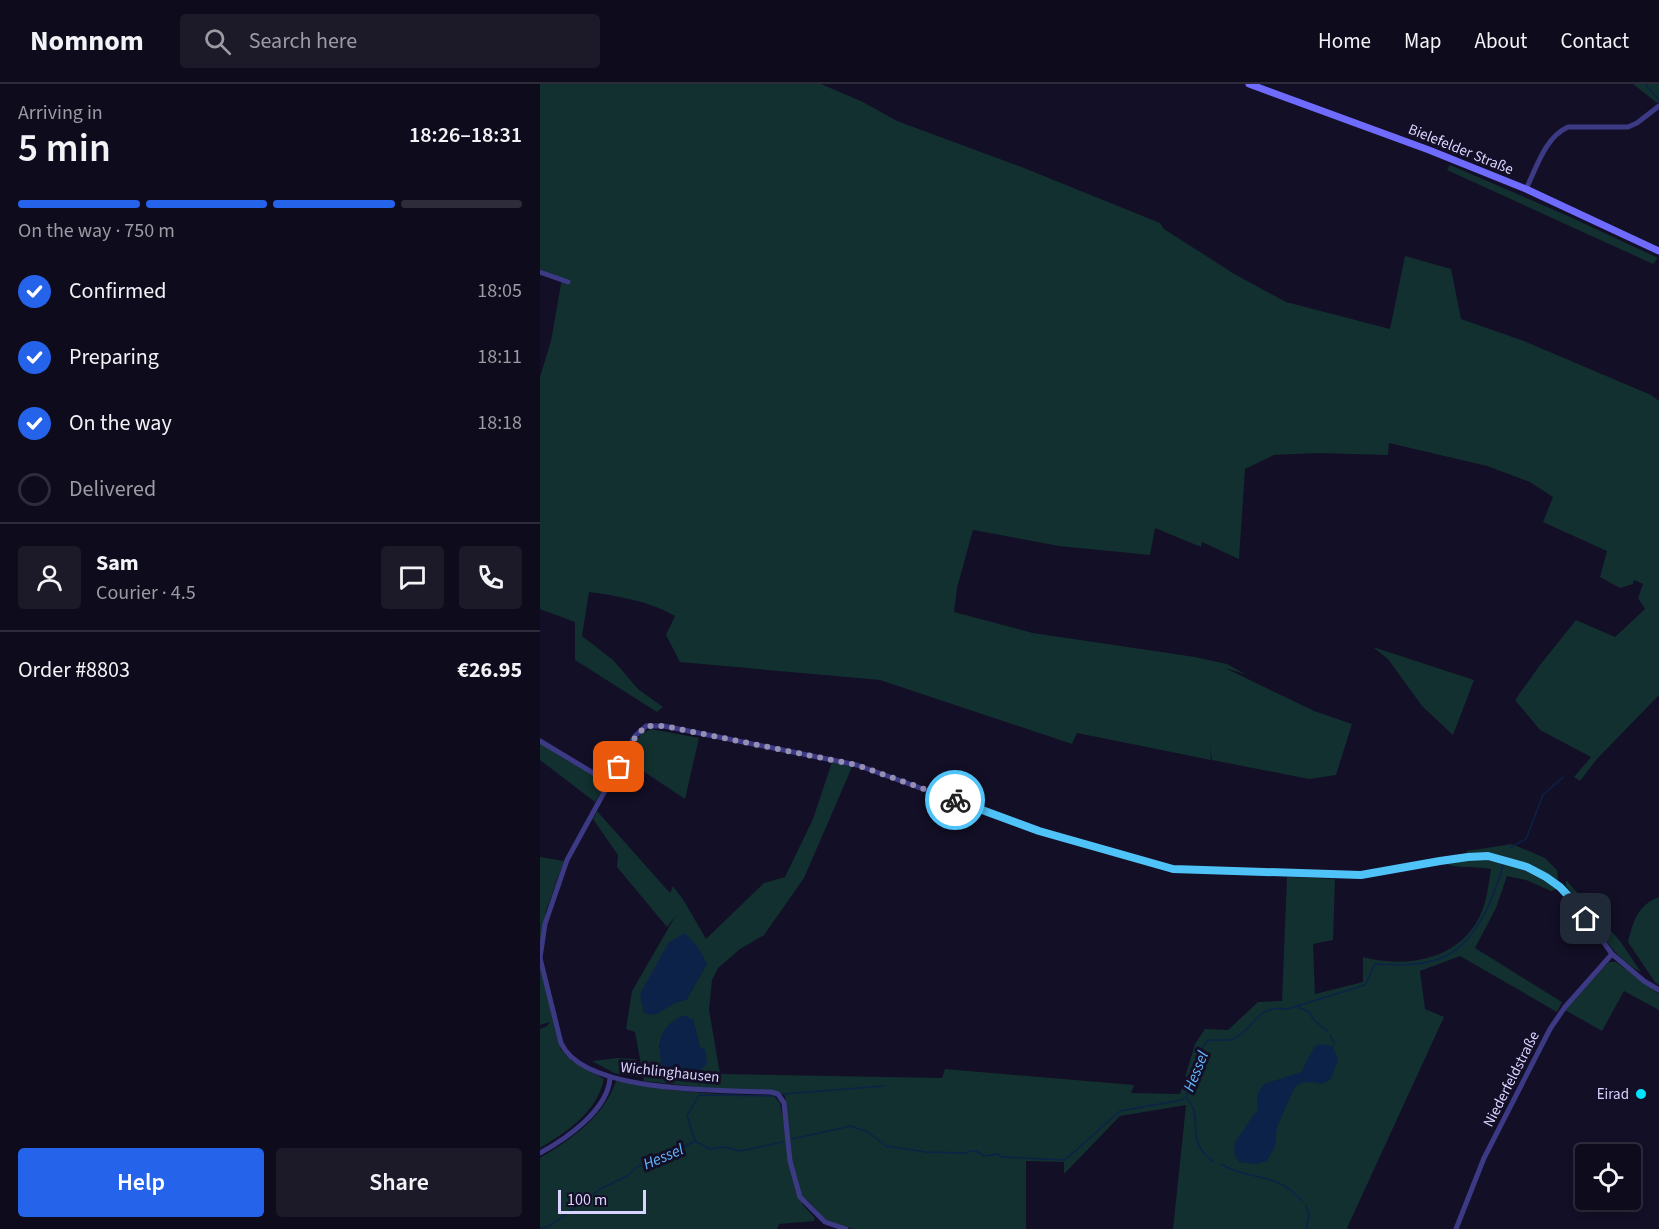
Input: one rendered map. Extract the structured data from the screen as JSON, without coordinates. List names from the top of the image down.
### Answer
{
  "streets": {
    "main road": ["Bielefelder Straße"],
    "street": ["Wichlinghausen", "Niederfeldstraße"]
  },
  "crossings": [
    ["Wichlinghausen", "Niederfeldstraße"]
  ],
  "water": ["Hessel"],
  "places": ["Eirad"],
  "scale_bar": "100 m",
  "page": {
    "header": "Nomnom",
    "search": "Search here",
    "nav": [
      "Home",
      "Map",
      "About",
      "Contact"
    ],
    "heading": ["5 min", "Arriving in", "18:26–18:31"],
    "panel": [
      "Sam",
      "Courier · 4.5",
      "Order #8803",
      "€26.95"
    ],
    "bar": "On the way · 750 m",
    "list": [
      ["Confirmed", "18:05"],
      ["Preparing", "18:11"],
      ["On the way", "18:18"],
      "Delivered"
    ],
    "buttons": ["Help", "Share"],
    "scale": "100 m"
  }
}
